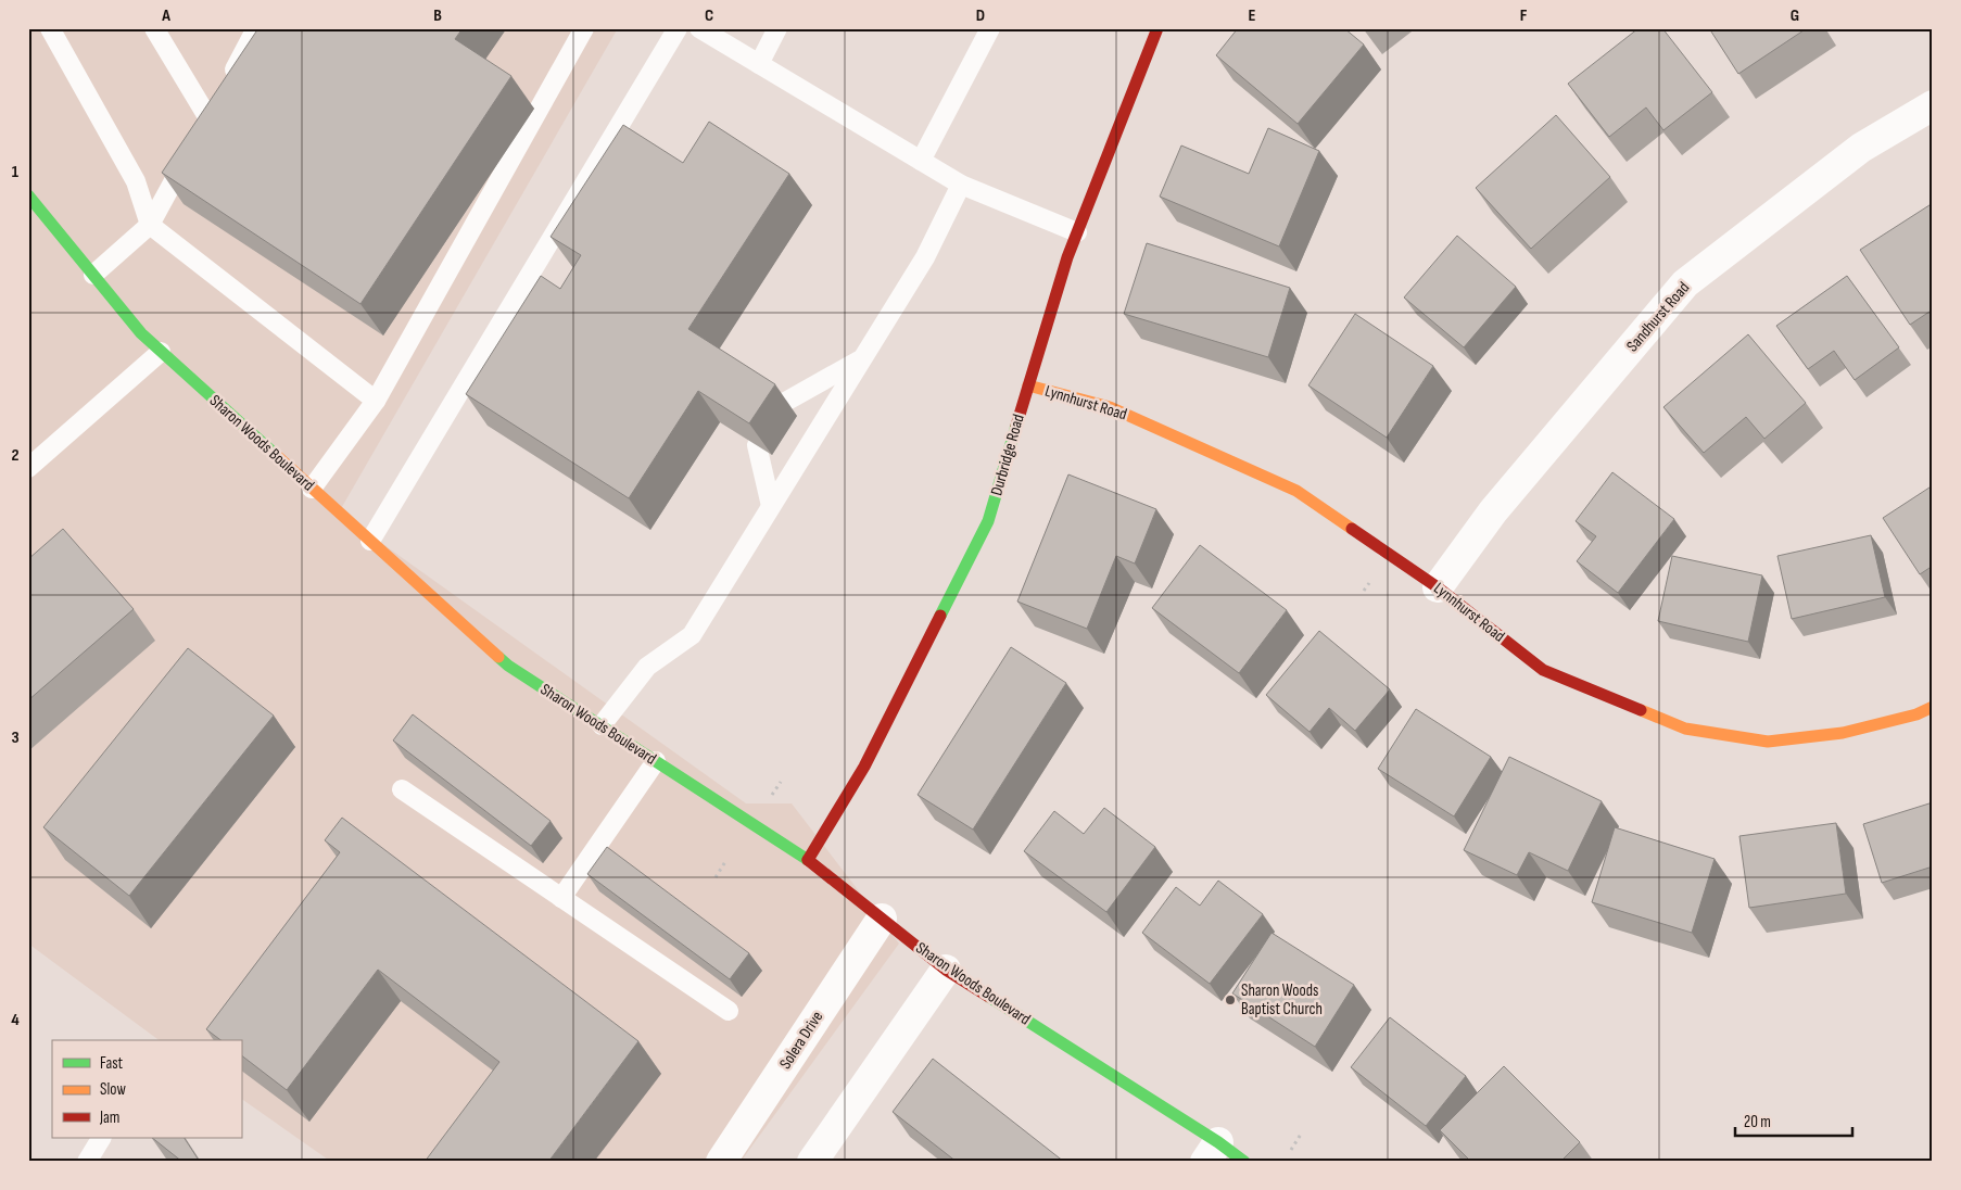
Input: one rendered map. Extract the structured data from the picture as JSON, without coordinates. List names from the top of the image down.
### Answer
{
  "streets": {
    "street": [
      "Sandhurst Road",
      "Lynnhurst Road",
      "Sharon Woods Boulevard",
      "Durbridge Road",
      "Solera Drive"
    ]
  },
  "crossings": [
    ["Sandhurst Road", "Lynnhurst Road"],
    ["Lynnhurst Road", "Durbridge Road"],
    ["Sharon Woods Boulevard", "Durbridge Road"],
    ["Sharon Woods Boulevard", "Solera Drive"]
  ],
  "places": ["Sharon Woods Baptist Church"],
  "legend": ["Fast", "Slow", "Jam"],
  "scale_bar": "20 m",
  "grid": {
    "columns": [
      "A",
      "B",
      "C",
      "D",
      "E",
      "F",
      "G"
    ],
    "rows": [
      "1",
      "2",
      "3",
      "4"
    ]
  }
}
